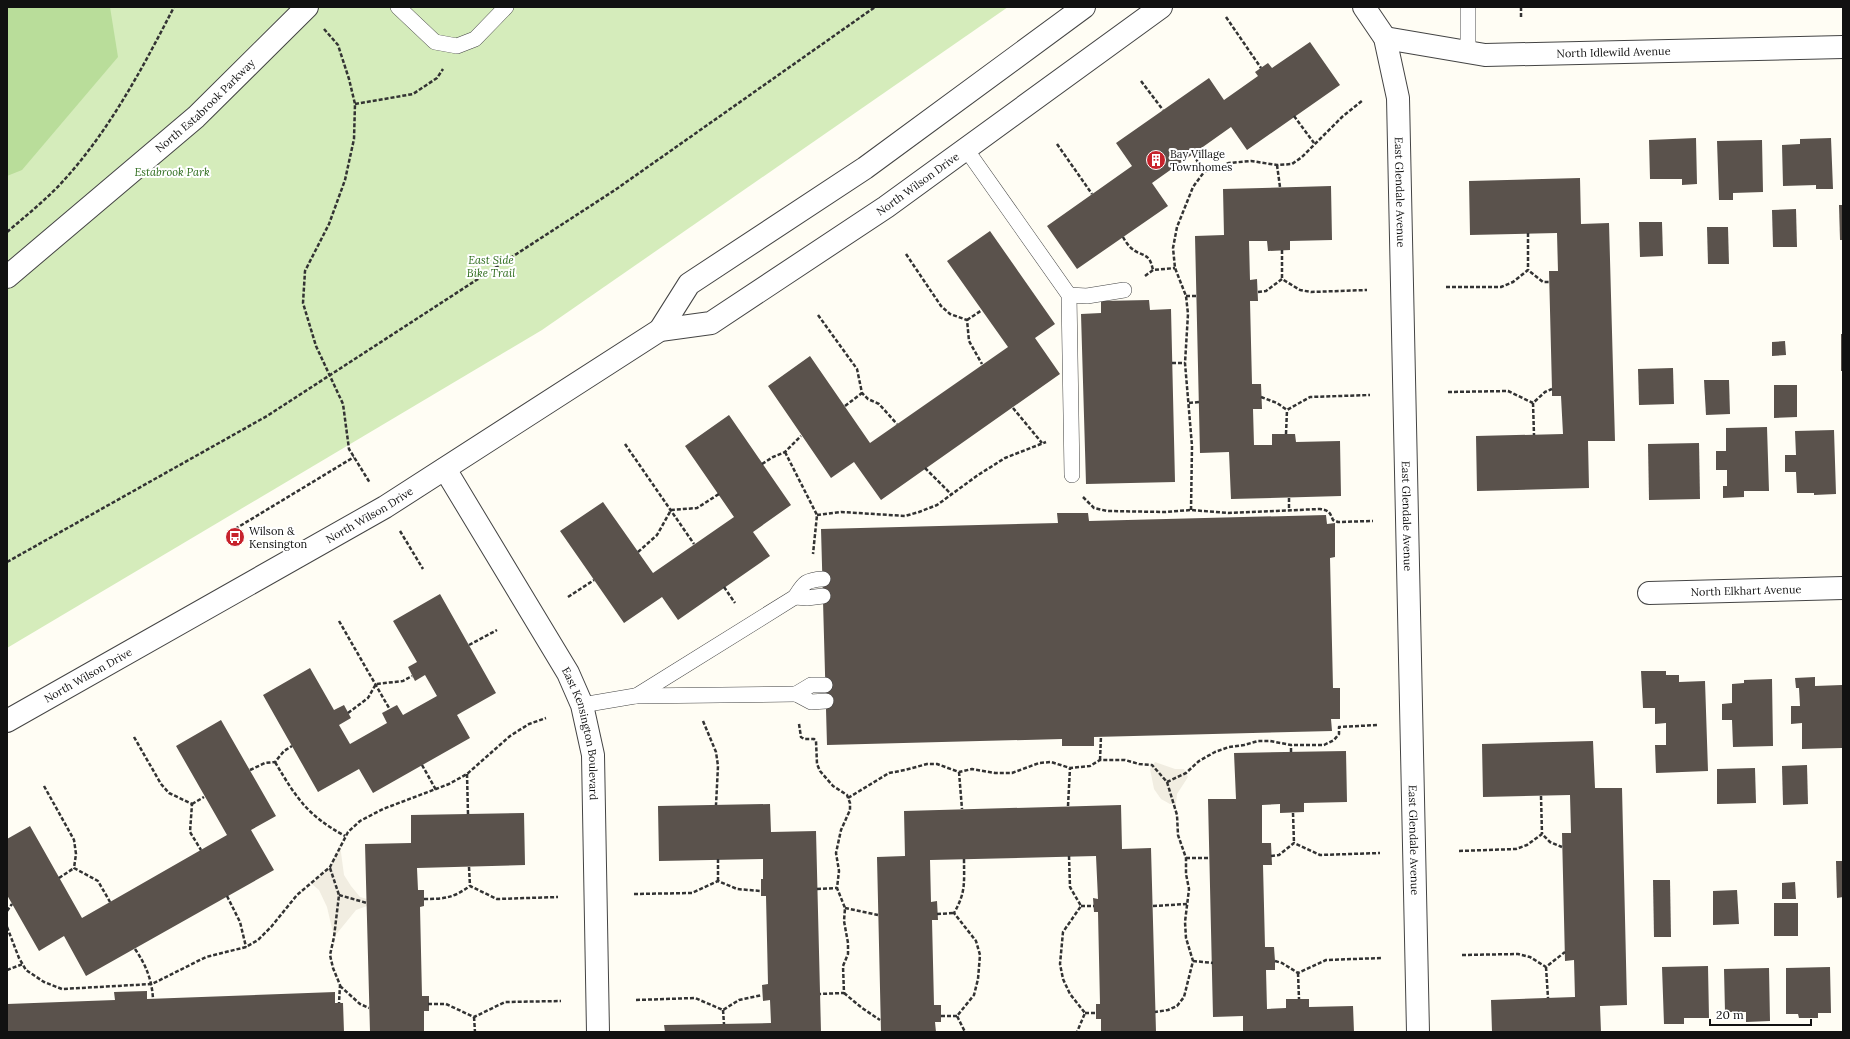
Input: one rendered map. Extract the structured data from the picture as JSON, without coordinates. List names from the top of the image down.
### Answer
{
  "streets": {
    "street": [
      "North Idlewild Avenue",
      "North Estabrook Parkway",
      "North Wilson Drive",
      "East Glendale Avenue",
      "North Elkhart Avenue",
      "East Kensington Boulevard"
    ]
  },
  "crossings": [
    ["North Idlewild Avenue", "East Glendale Avenue"],
    ["North Wilson Drive", "East Kensington Boulevard"]
  ],
  "parks": ["Estabrook Park", "East Side Bike Trail"],
  "places": {
    "building": ["Bay Village Townhomes"],
    "bus stop": ["Wilson & Kensington"]
  },
  "scale_bar": "20 m"
}
